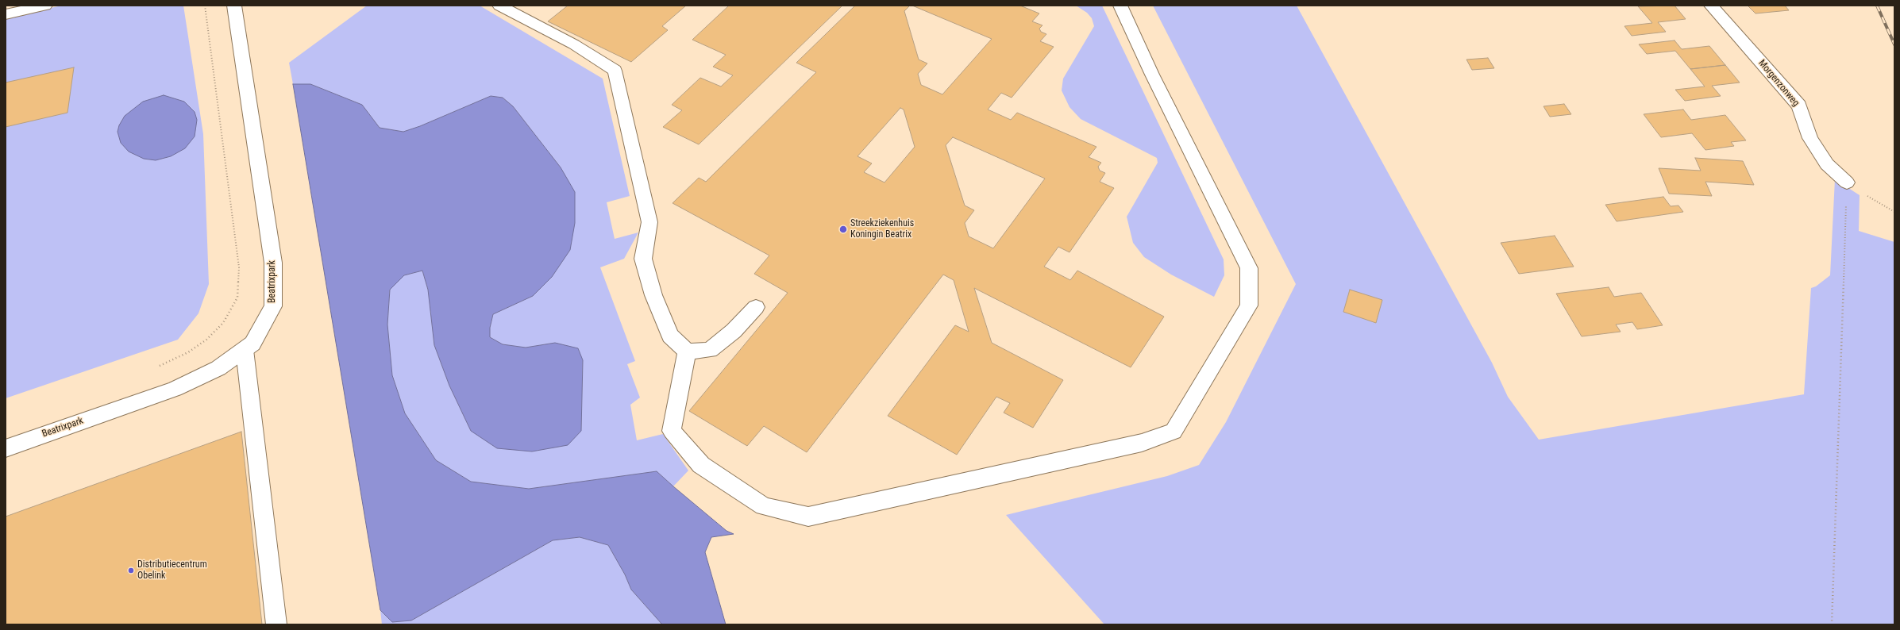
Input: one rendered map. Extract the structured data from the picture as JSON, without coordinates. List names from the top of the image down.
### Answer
{
  "streets": {
    "street": ["Morgenzonweg", "Beatrixpark"]
  },
  "places": ["Streekziekenhuis Koningin Beatrix", "Distributiecentrum Obelink"]
}
